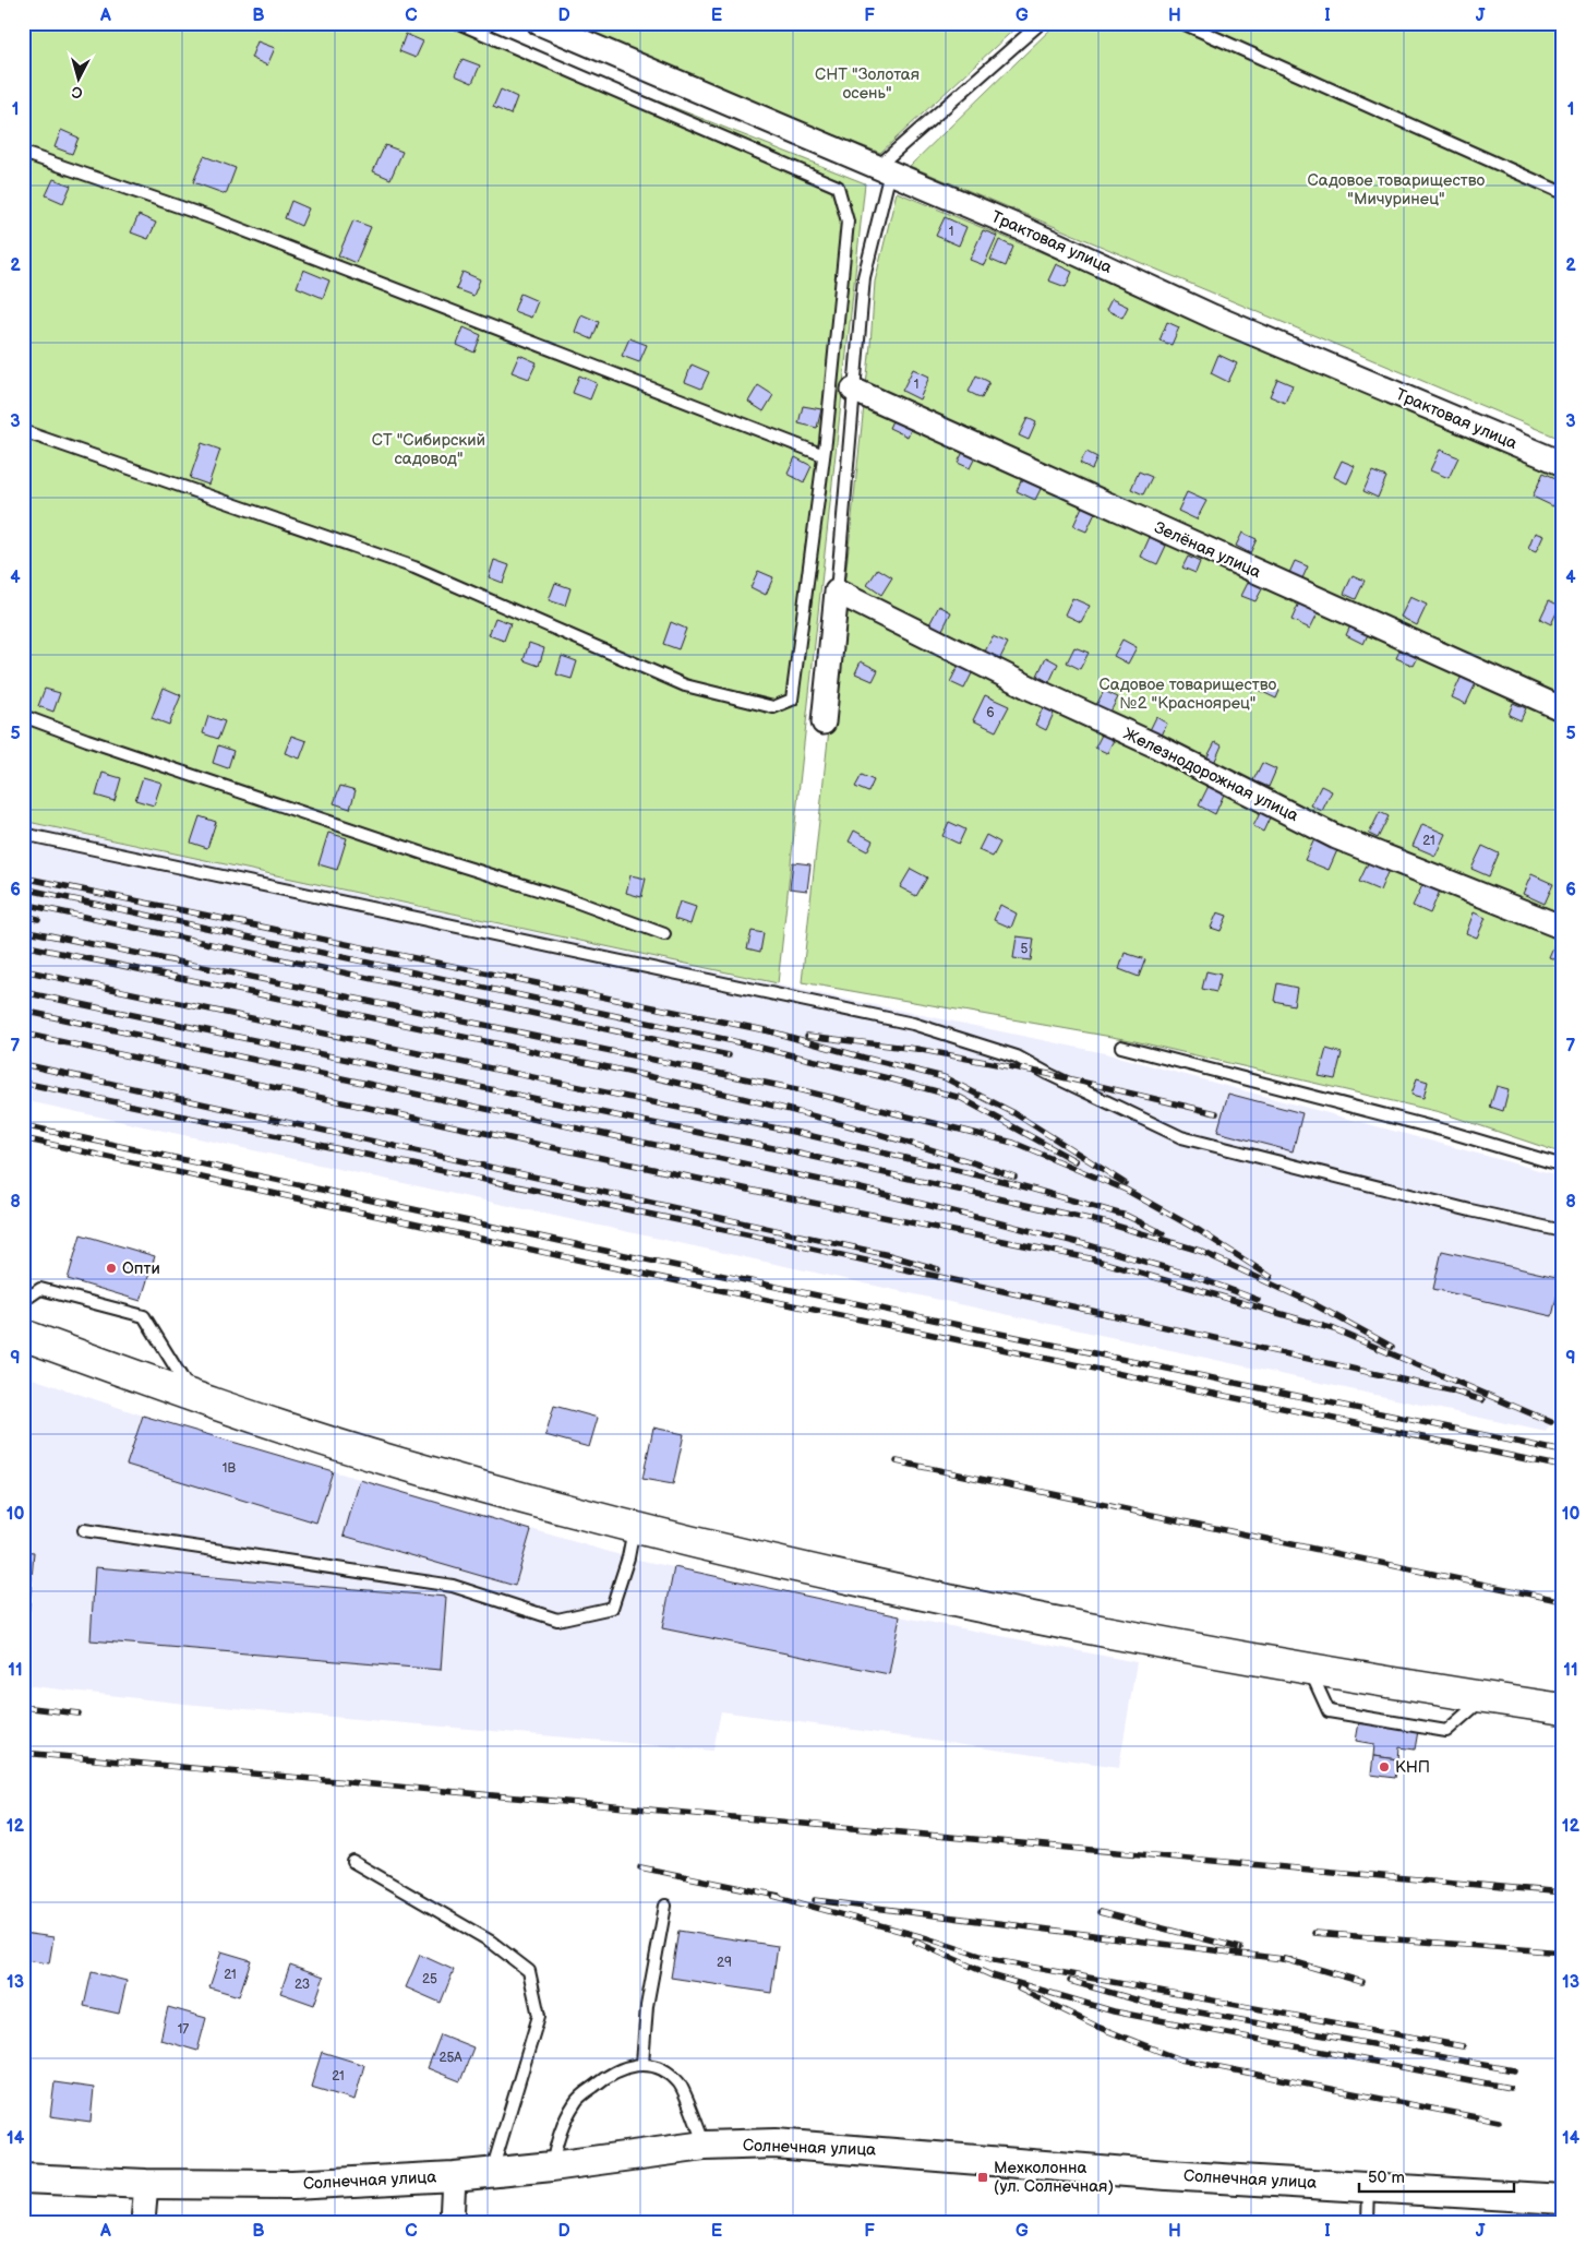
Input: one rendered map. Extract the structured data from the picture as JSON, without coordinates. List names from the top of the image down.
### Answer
{
  "streets": {
    "street": [
      "Трактовая улица",
      "Зелёная улица",
      "Железнодорожная улица",
      "Солнечная улица"
    ]
  },
  "parks": [
    "СНТ \"Золотая осень\"",
    "Садовое товарищество \"Мичуринец\"",
    "СТ \"Сибирский садовод\"",
    "Садовое товарищество №2 \"Красноярец\""
  ],
  "places": {
    "other": ["Опти", "КНП"],
    "transit": ["Мехколонна (ул. Солнечная)"]
  },
  "house_numbers": [
    "1",
    "1",
    "6",
    "21",
    "5",
    "1В",
    "29",
    "21",
    "25",
    "23",
    "17",
    "25А",
    "21"
  ],
  "scale_bar": "50 m",
  "north": "bottom",
  "grid": {
    "columns": [
      "A",
      "B",
      "C",
      "D",
      "E",
      "F",
      "G",
      "H",
      "I",
      "J"
    ],
    "rows": [
      "1",
      "2",
      "3",
      "4",
      "5",
      "6",
      "7",
      "8",
      "9",
      "10",
      "11",
      "12",
      "13",
      "14"
    ]
  }
}
